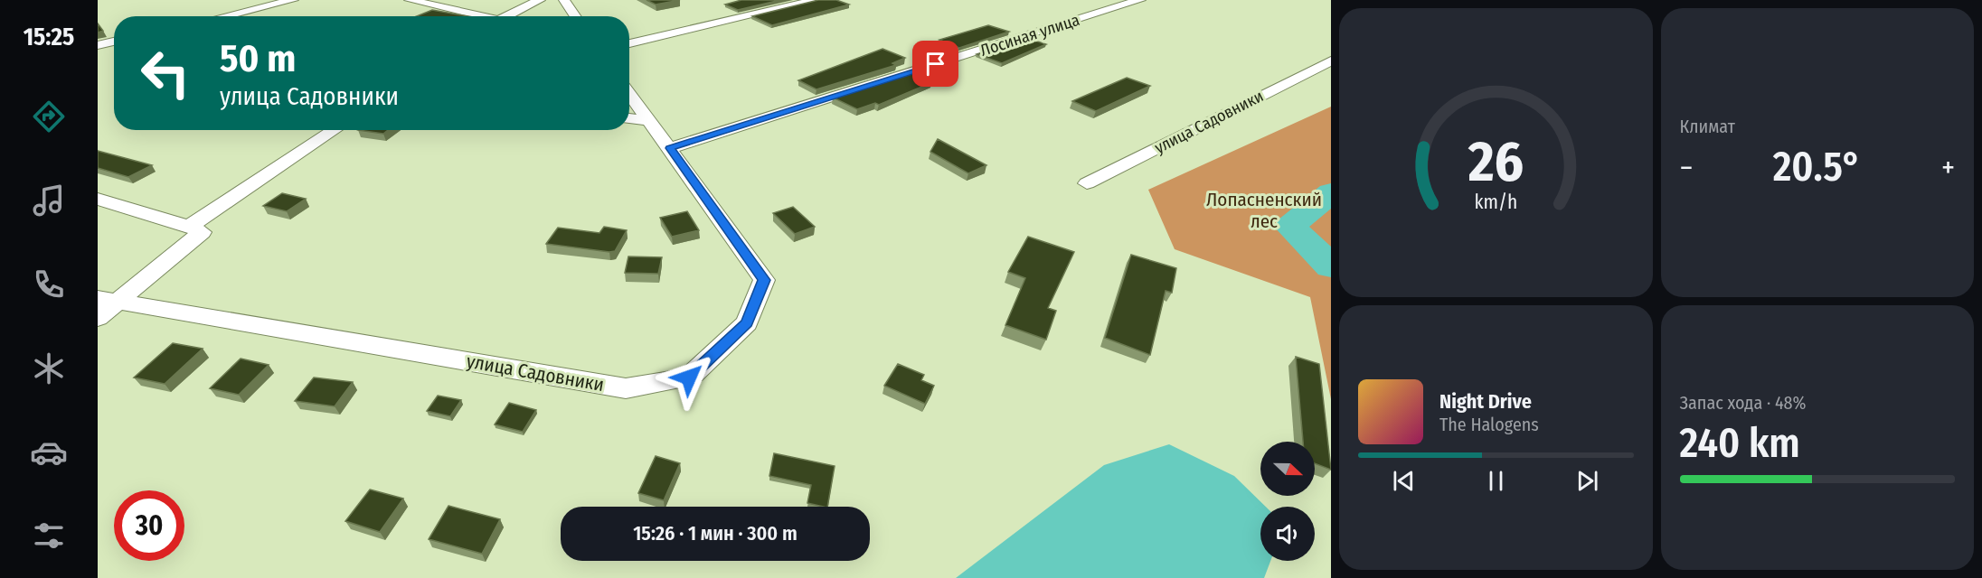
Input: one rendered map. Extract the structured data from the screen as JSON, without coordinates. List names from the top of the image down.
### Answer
{
  "streets": {
    "street": ["Лосиная улица", "улица Садовники"]
  },
  "crossings": [
    ["Лосиная улица", "улица Садовники"]
  ],
  "parks": ["Лопасненский лес"],
  "north": "right",
  "page": {
    "tabs": "15:25",
    "tile": [
      "Климат",
      ["Запас хода · 48%", "240 km"]
    ],
    "turn": ["50 m", "улица Садовники"],
    "heat": ["−", "20.5°", "+"],
    "song": ["Night Drive", "The Halogens"],
    "limit": "30",
    "trip": "15:26 · 1 мин · 300 m",
    "gauge": ["26", "km/h"]
  }
}
